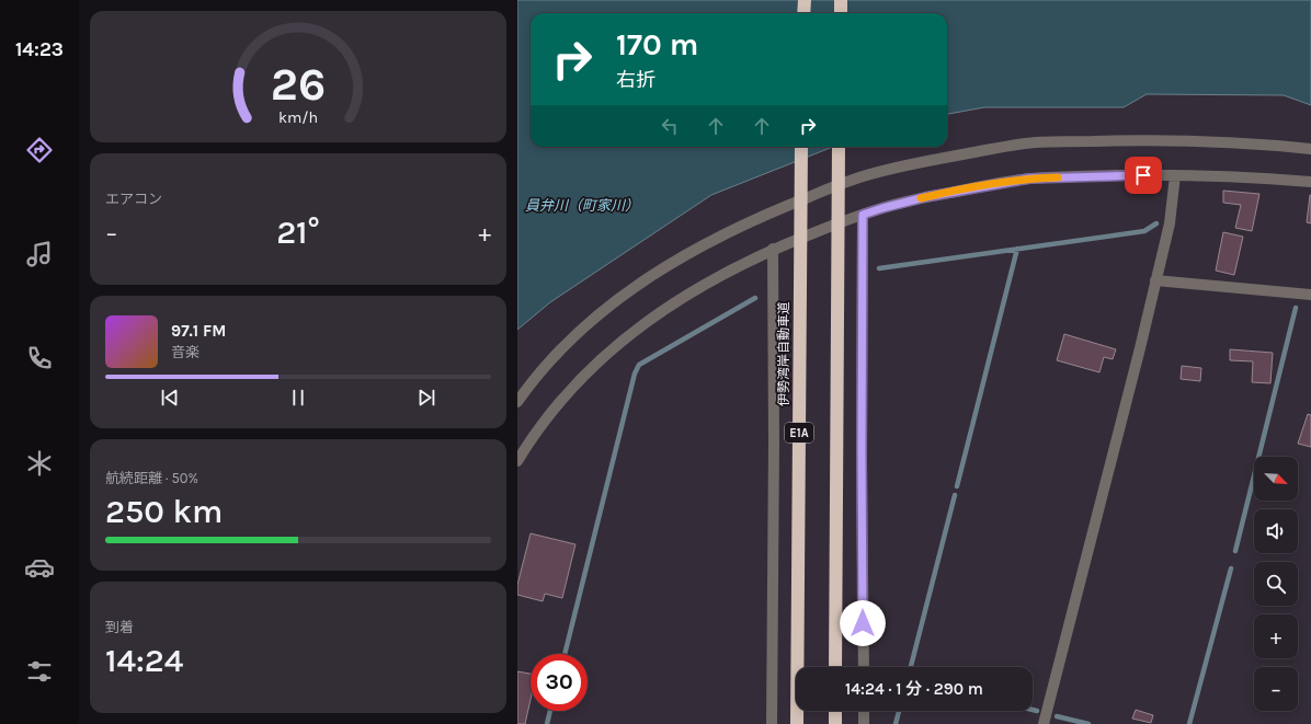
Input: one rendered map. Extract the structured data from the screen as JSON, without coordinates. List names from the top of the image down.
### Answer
{
  "streets": {
    "highway": ["伊勢湾岸自動車道", "E1A"]
  },
  "water": ["員弁川（町家川）"],
  "north": "bottom right",
  "page": {
    "tabs": "14:23",
    "turn": ["170 m", "右折"],
    "tile": [
      "エアコン",
      ["航続距離 · 50%", "250 km"],
      ["到着", "14:24"]
    ],
    "heat": ["−", "21°", "+"],
    "song": ["97.1 FM", "音楽"],
    "map_buttons": ["+", "−"],
    "limit": "30",
    "trip": "14:24 · 1 分 · 290 m",
    "gauge": ["26", "km/h"]
  }
}
